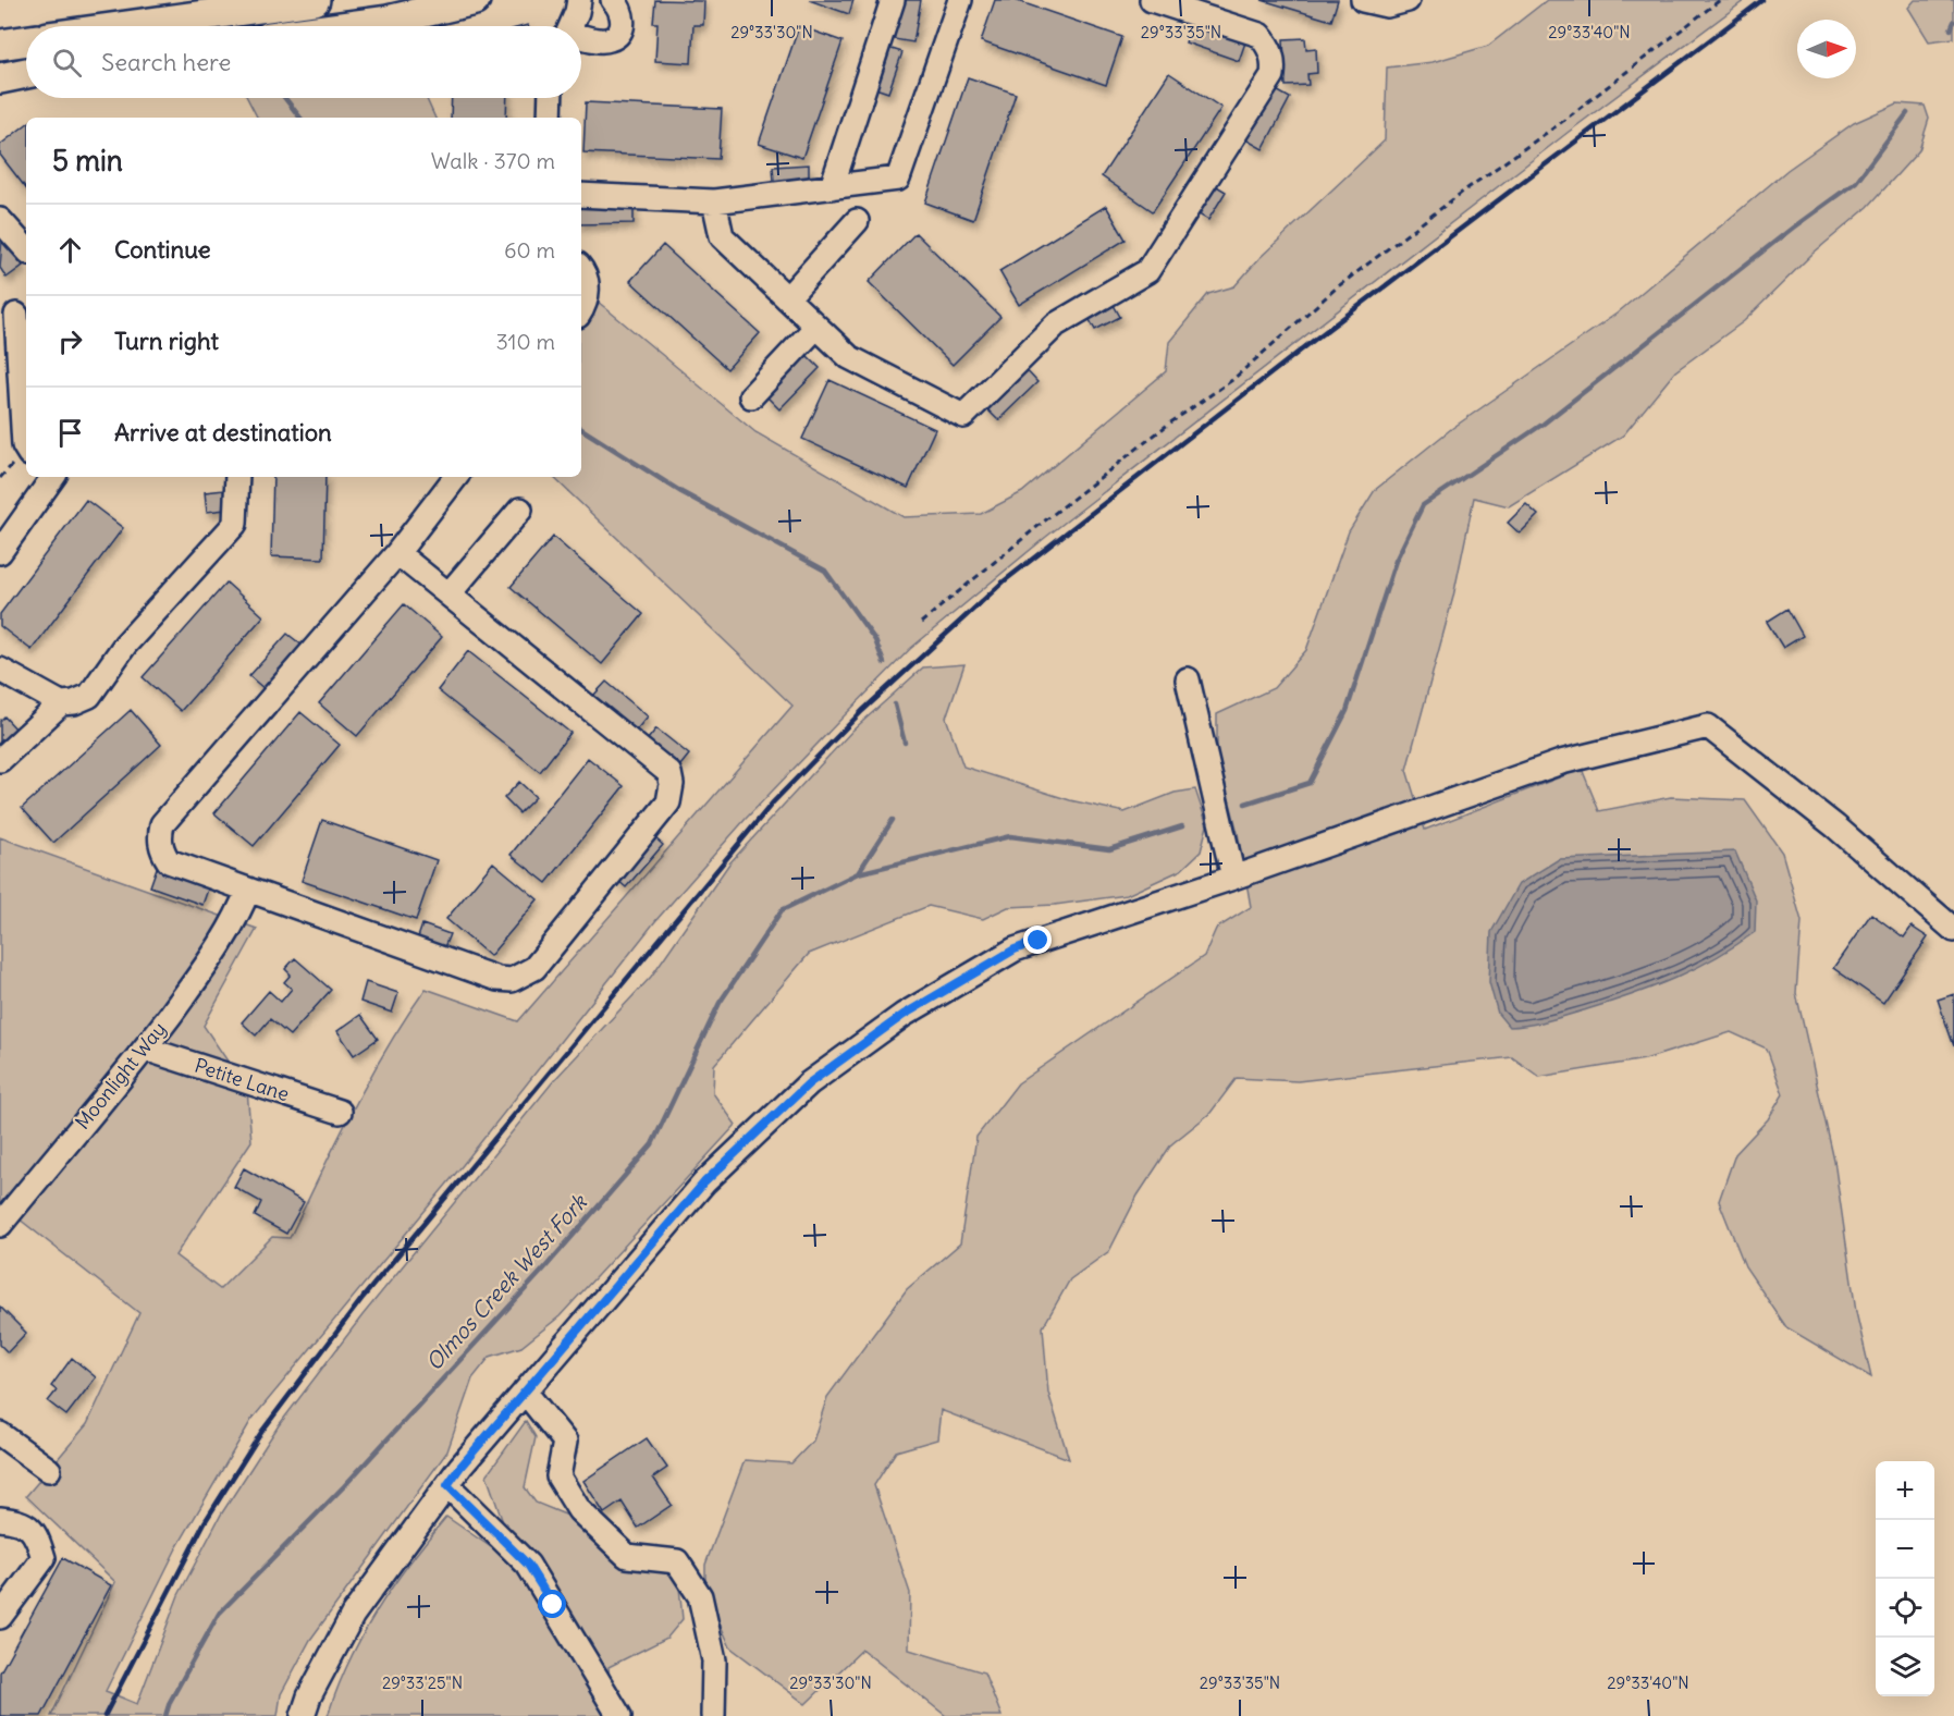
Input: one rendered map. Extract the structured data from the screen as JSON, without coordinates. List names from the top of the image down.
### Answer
{
  "streets": {
    "street": ["Moonlight Way", "Petite Lane"]
  },
  "crossings": [
    ["Moonlight Way", "Petite Lane"]
  ],
  "water": ["Olmos Creek West Fork"],
  "north": "right",
  "page": {
    "search": "Search here",
    "heading": ["5 min", "Walk · 370 m"],
    "list": [
      ["Continue", "60 m"],
      ["Turn right", "310 m"],
      "Arrive at destination"
    ],
    "map_buttons": ["+", "−"]
  },
  "coordinates": [
    "29°33'30\"N",
    "29°33'35\"N",
    "29°33'40\"N",
    "29°33'25\"N"
  ]
}
